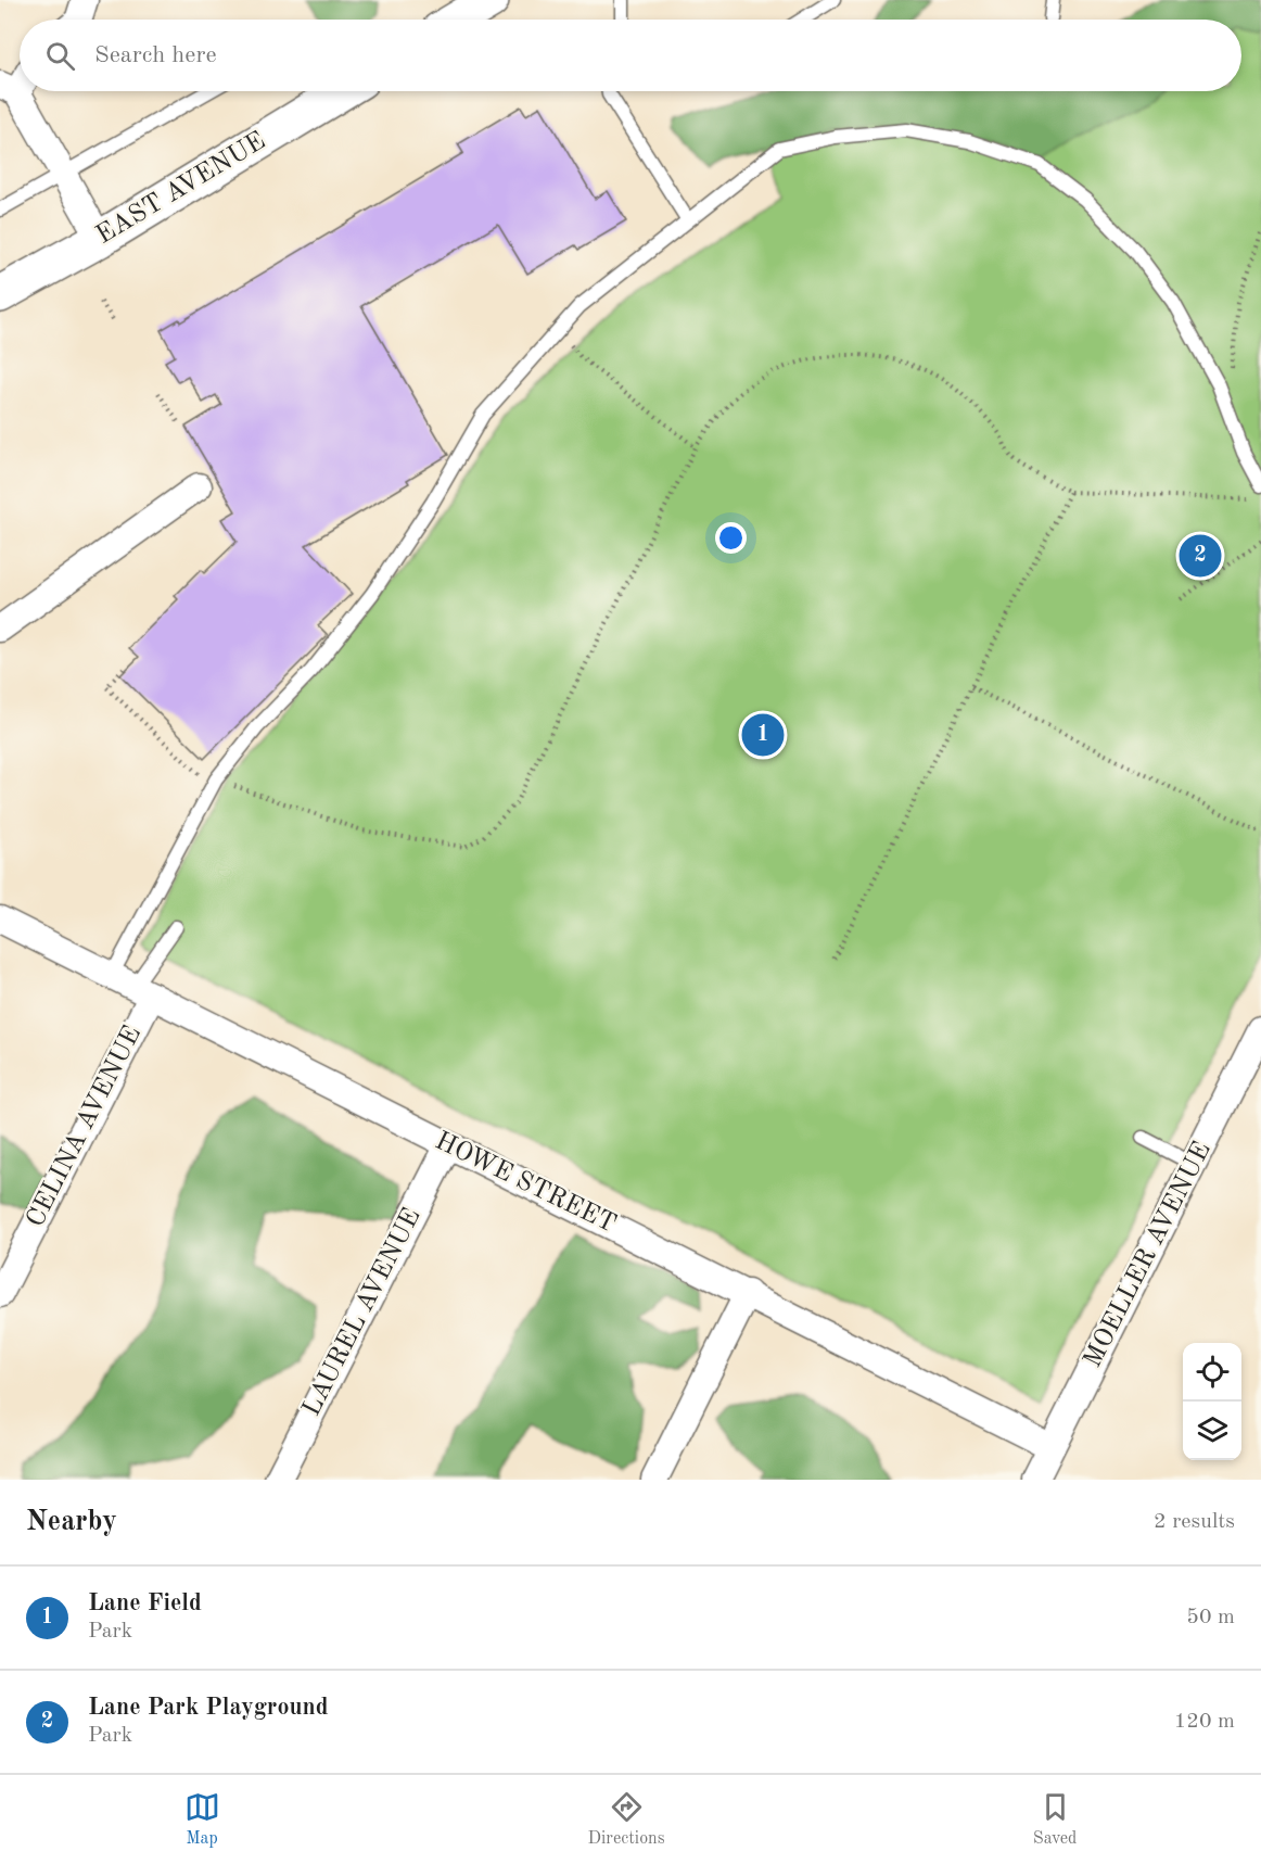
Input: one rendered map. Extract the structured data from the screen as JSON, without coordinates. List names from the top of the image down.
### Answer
{
  "streets": {
    "main road": ["EAST AVENUE"],
    "street": [
      "CELINA AVENUE",
      "HOWE STREET",
      "MOELLER AVENUE",
      "LAUREL AVENUE"
    ]
  },
  "crossings": [
    ["CELINA AVENUE", "HOWE STREET"],
    ["HOWE STREET", "MOELLER AVENUE"],
    ["HOWE STREET", "LAUREL AVENUE"]
  ],
  "page": {
    "search": "Search here",
    "pins": ["2", "1"],
    "heading": ["Nearby", "2 results"],
    "list": [
      {
        "mark": "1",
        "name": "Lane Field",
        "note": "Park",
        "value": "50 m"
      },
      {
        "mark": "2",
        "name": "Lane Park Playground",
        "note": "Park",
        "value": "120 m"
      }
    ],
    "nav": ["Map", "Directions", "Saved"]
  }
}
